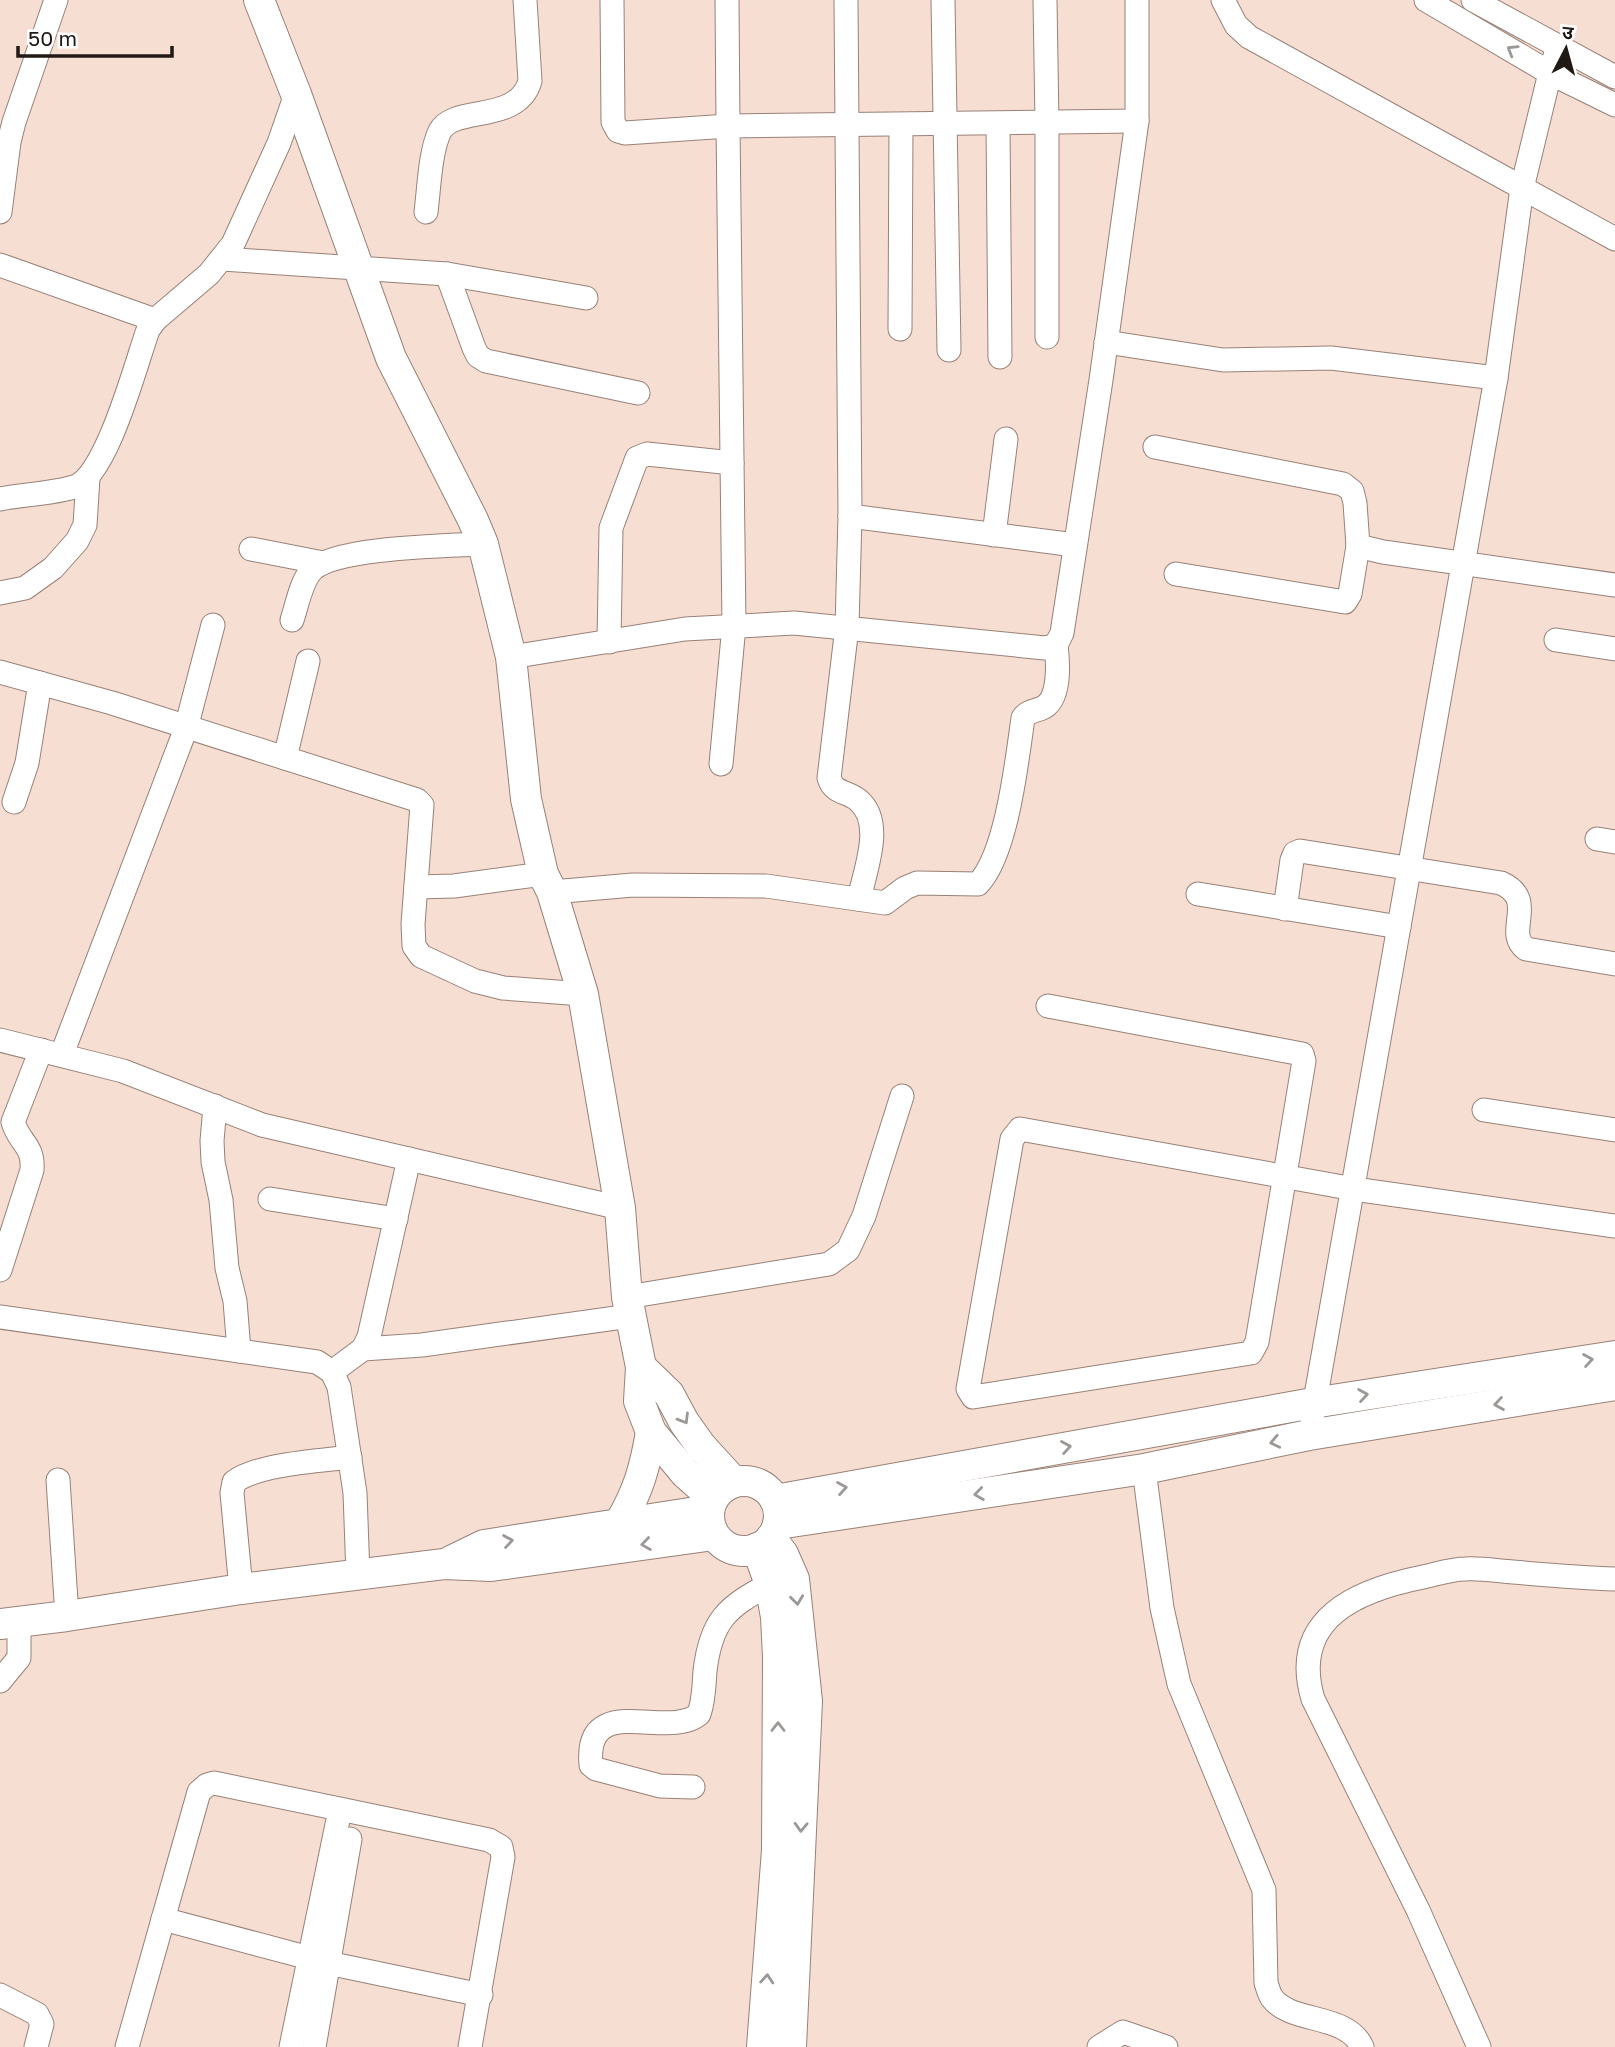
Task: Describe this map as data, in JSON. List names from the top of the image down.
{
  "scale_bar": "50 m",
  "north": "top"
}
